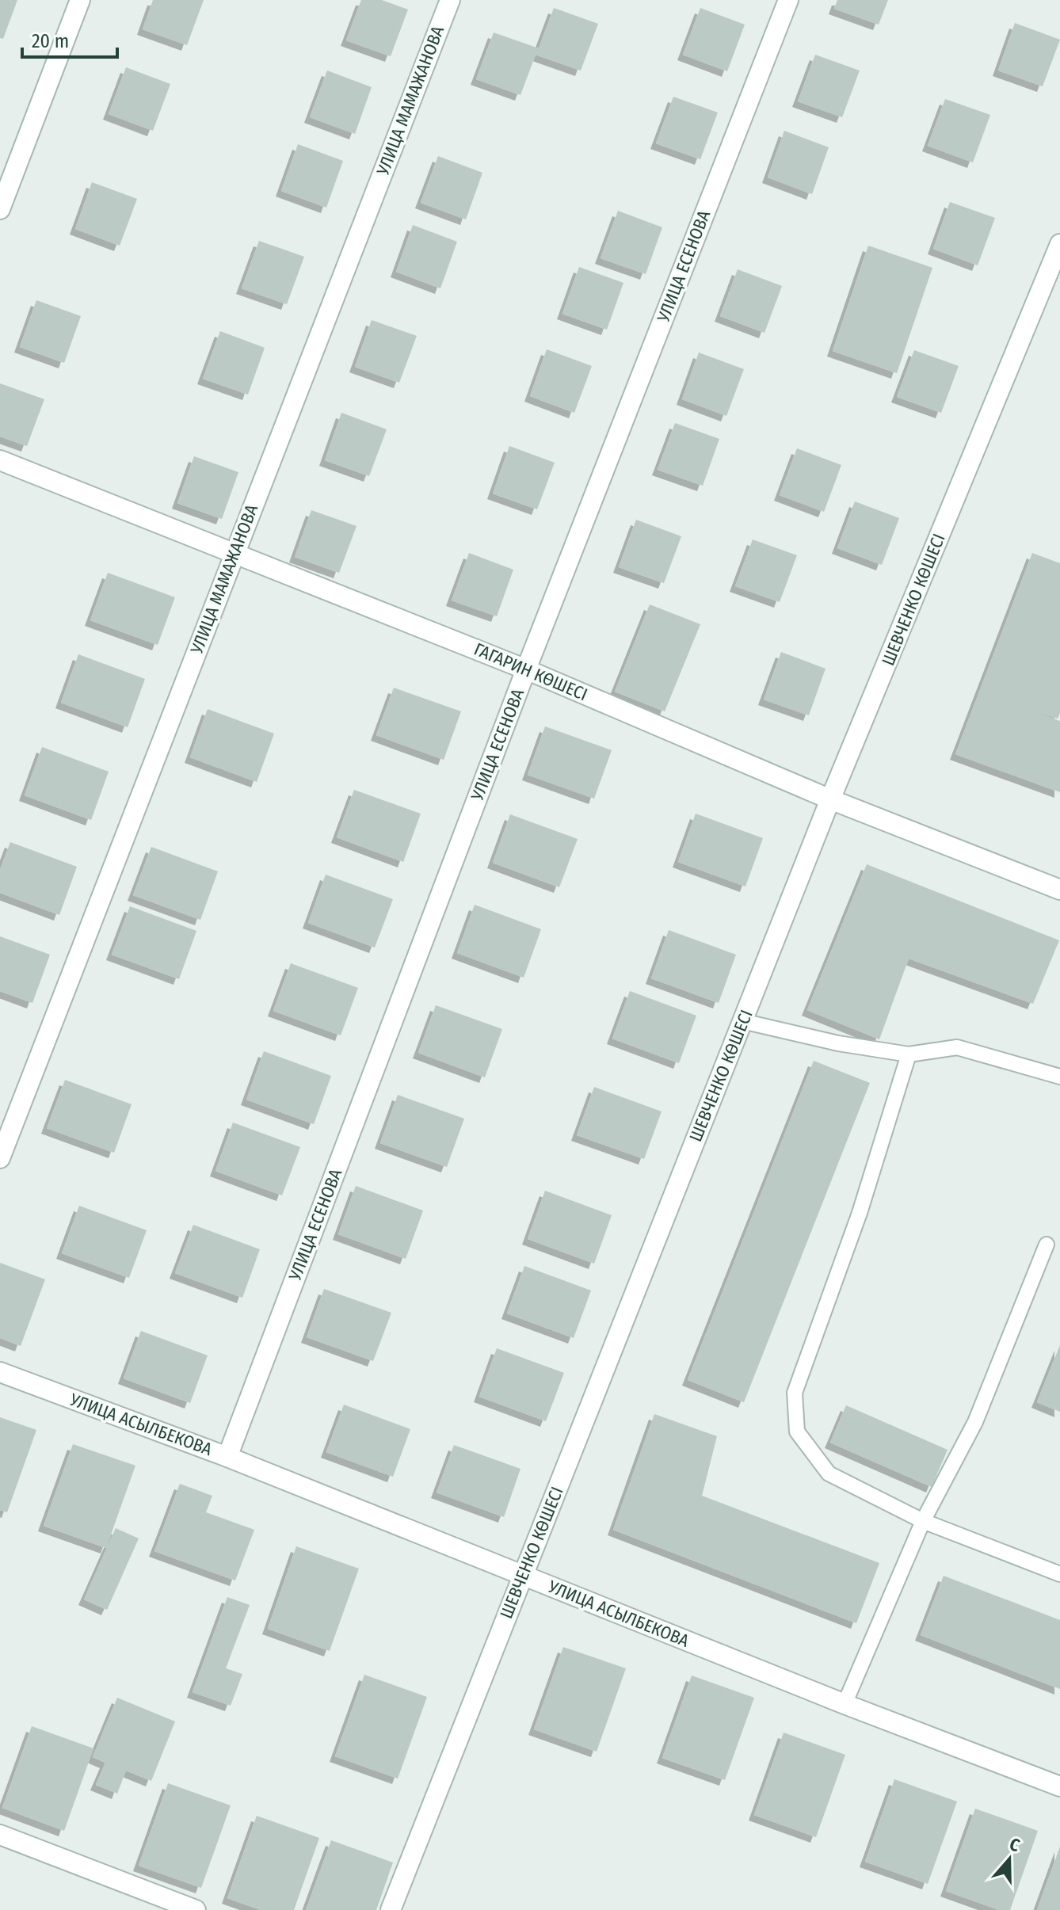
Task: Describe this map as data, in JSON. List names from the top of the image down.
{
  "streets": {
    "street": [
      "УЛИЦА МАМАЖАНОВА",
      "УЛИЦА ЕСЕНОВА",
      "ШЕВЧЕНКО КӨШЕСІ",
      "ГАГАРИН КӨШЕСІ",
      "УЛИЦА АСЫЛБЕКОВА"
    ]
  },
  "crossings": [
    ["УЛИЦА МАМАЖАНОВА", "ГАГАРИН КӨШЕСІ"],
    ["УЛИЦА ЕСЕНОВА", "ГАГАРИН КӨШЕСІ"],
    ["УЛИЦА ЕСЕНОВА", "УЛИЦА АСЫЛБЕКОВА"],
    ["ШЕВЧЕНКО КӨШЕСІ", "ГАГАРИН КӨШЕСІ"],
    ["ШЕВЧЕНКО КӨШЕСІ", "УЛИЦА АСЫЛБЕКОВА"]
  ],
  "scale_bar": "20 m",
  "north": "top"
}
